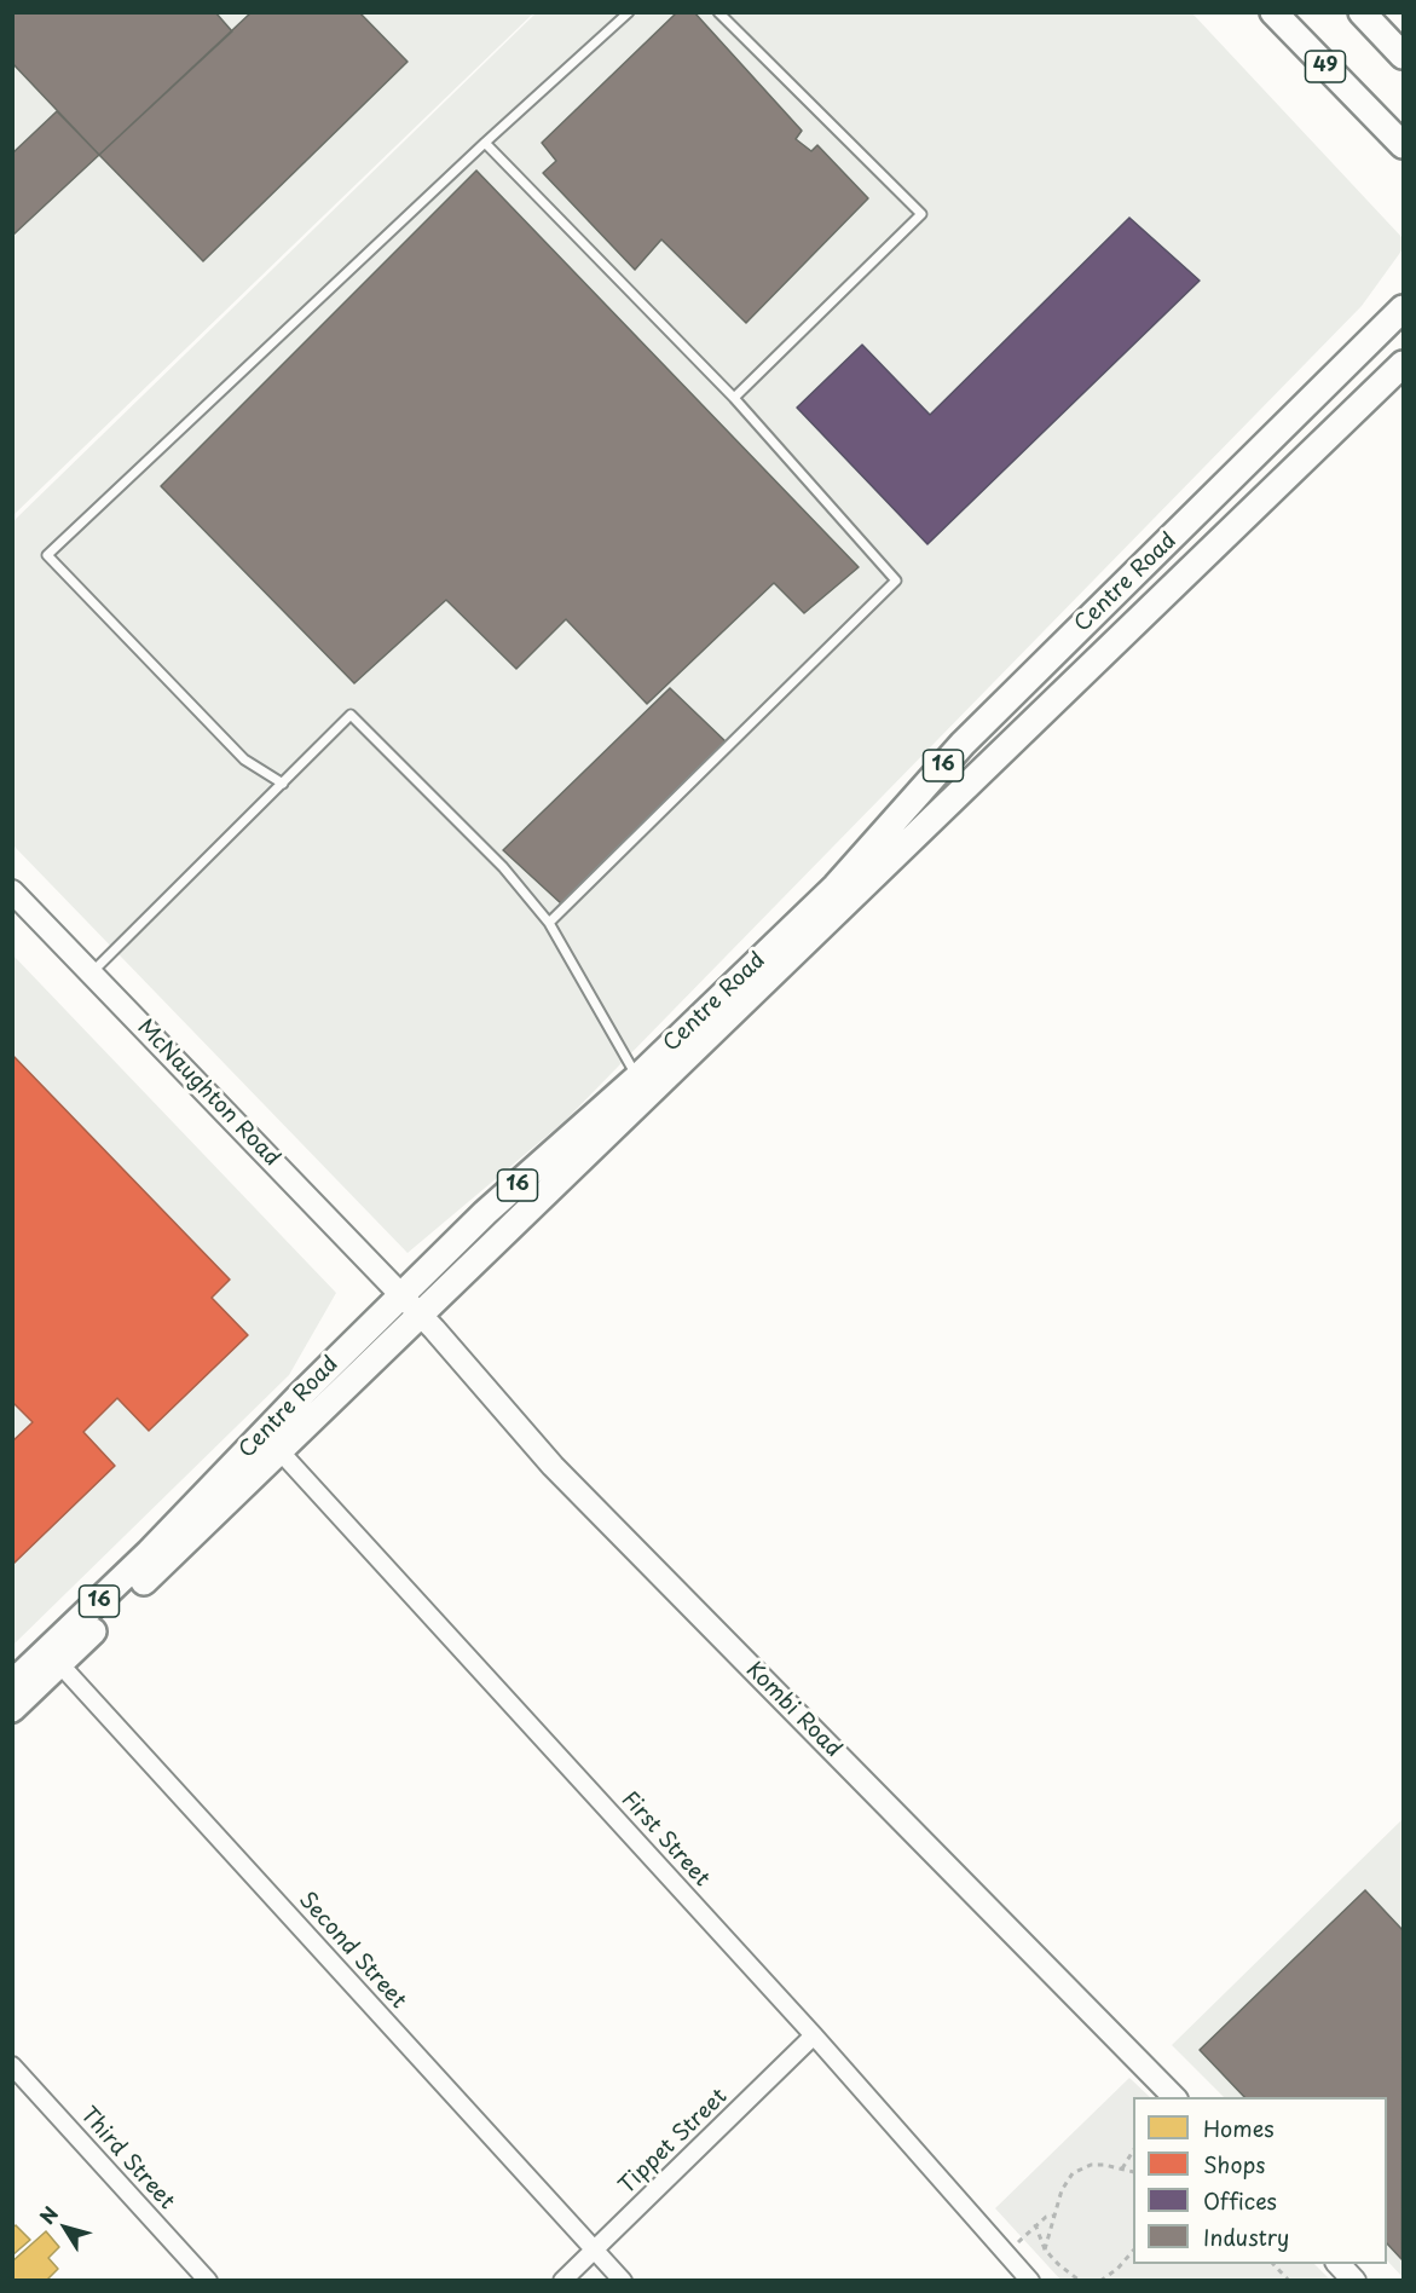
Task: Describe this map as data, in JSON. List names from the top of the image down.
{
  "streets": {
    "main road": [
      "49",
      "Centre Road",
      "16",
      "McNaughton Road",
      "Kombi Road"
    ],
    "street": [
      "First Street",
      "Second Street",
      "Tippet Street",
      "Third Street"
    ]
  },
  "crossings": [
    ["Centre Road", "McNaughton Road"],
    ["Centre Road", "Kombi Road"],
    ["Centre Road", "First Street"],
    ["Centre Road", "Second Street"],
    ["McNaughton Road", "Kombi Road"],
    ["First Street", "Tippet Street"],
    ["Second Street", "Tippet Street"]
  ],
  "legend": [
    "Homes",
    "Shops",
    "Offices",
    "Industry"
  ],
  "north": "top left"
}
